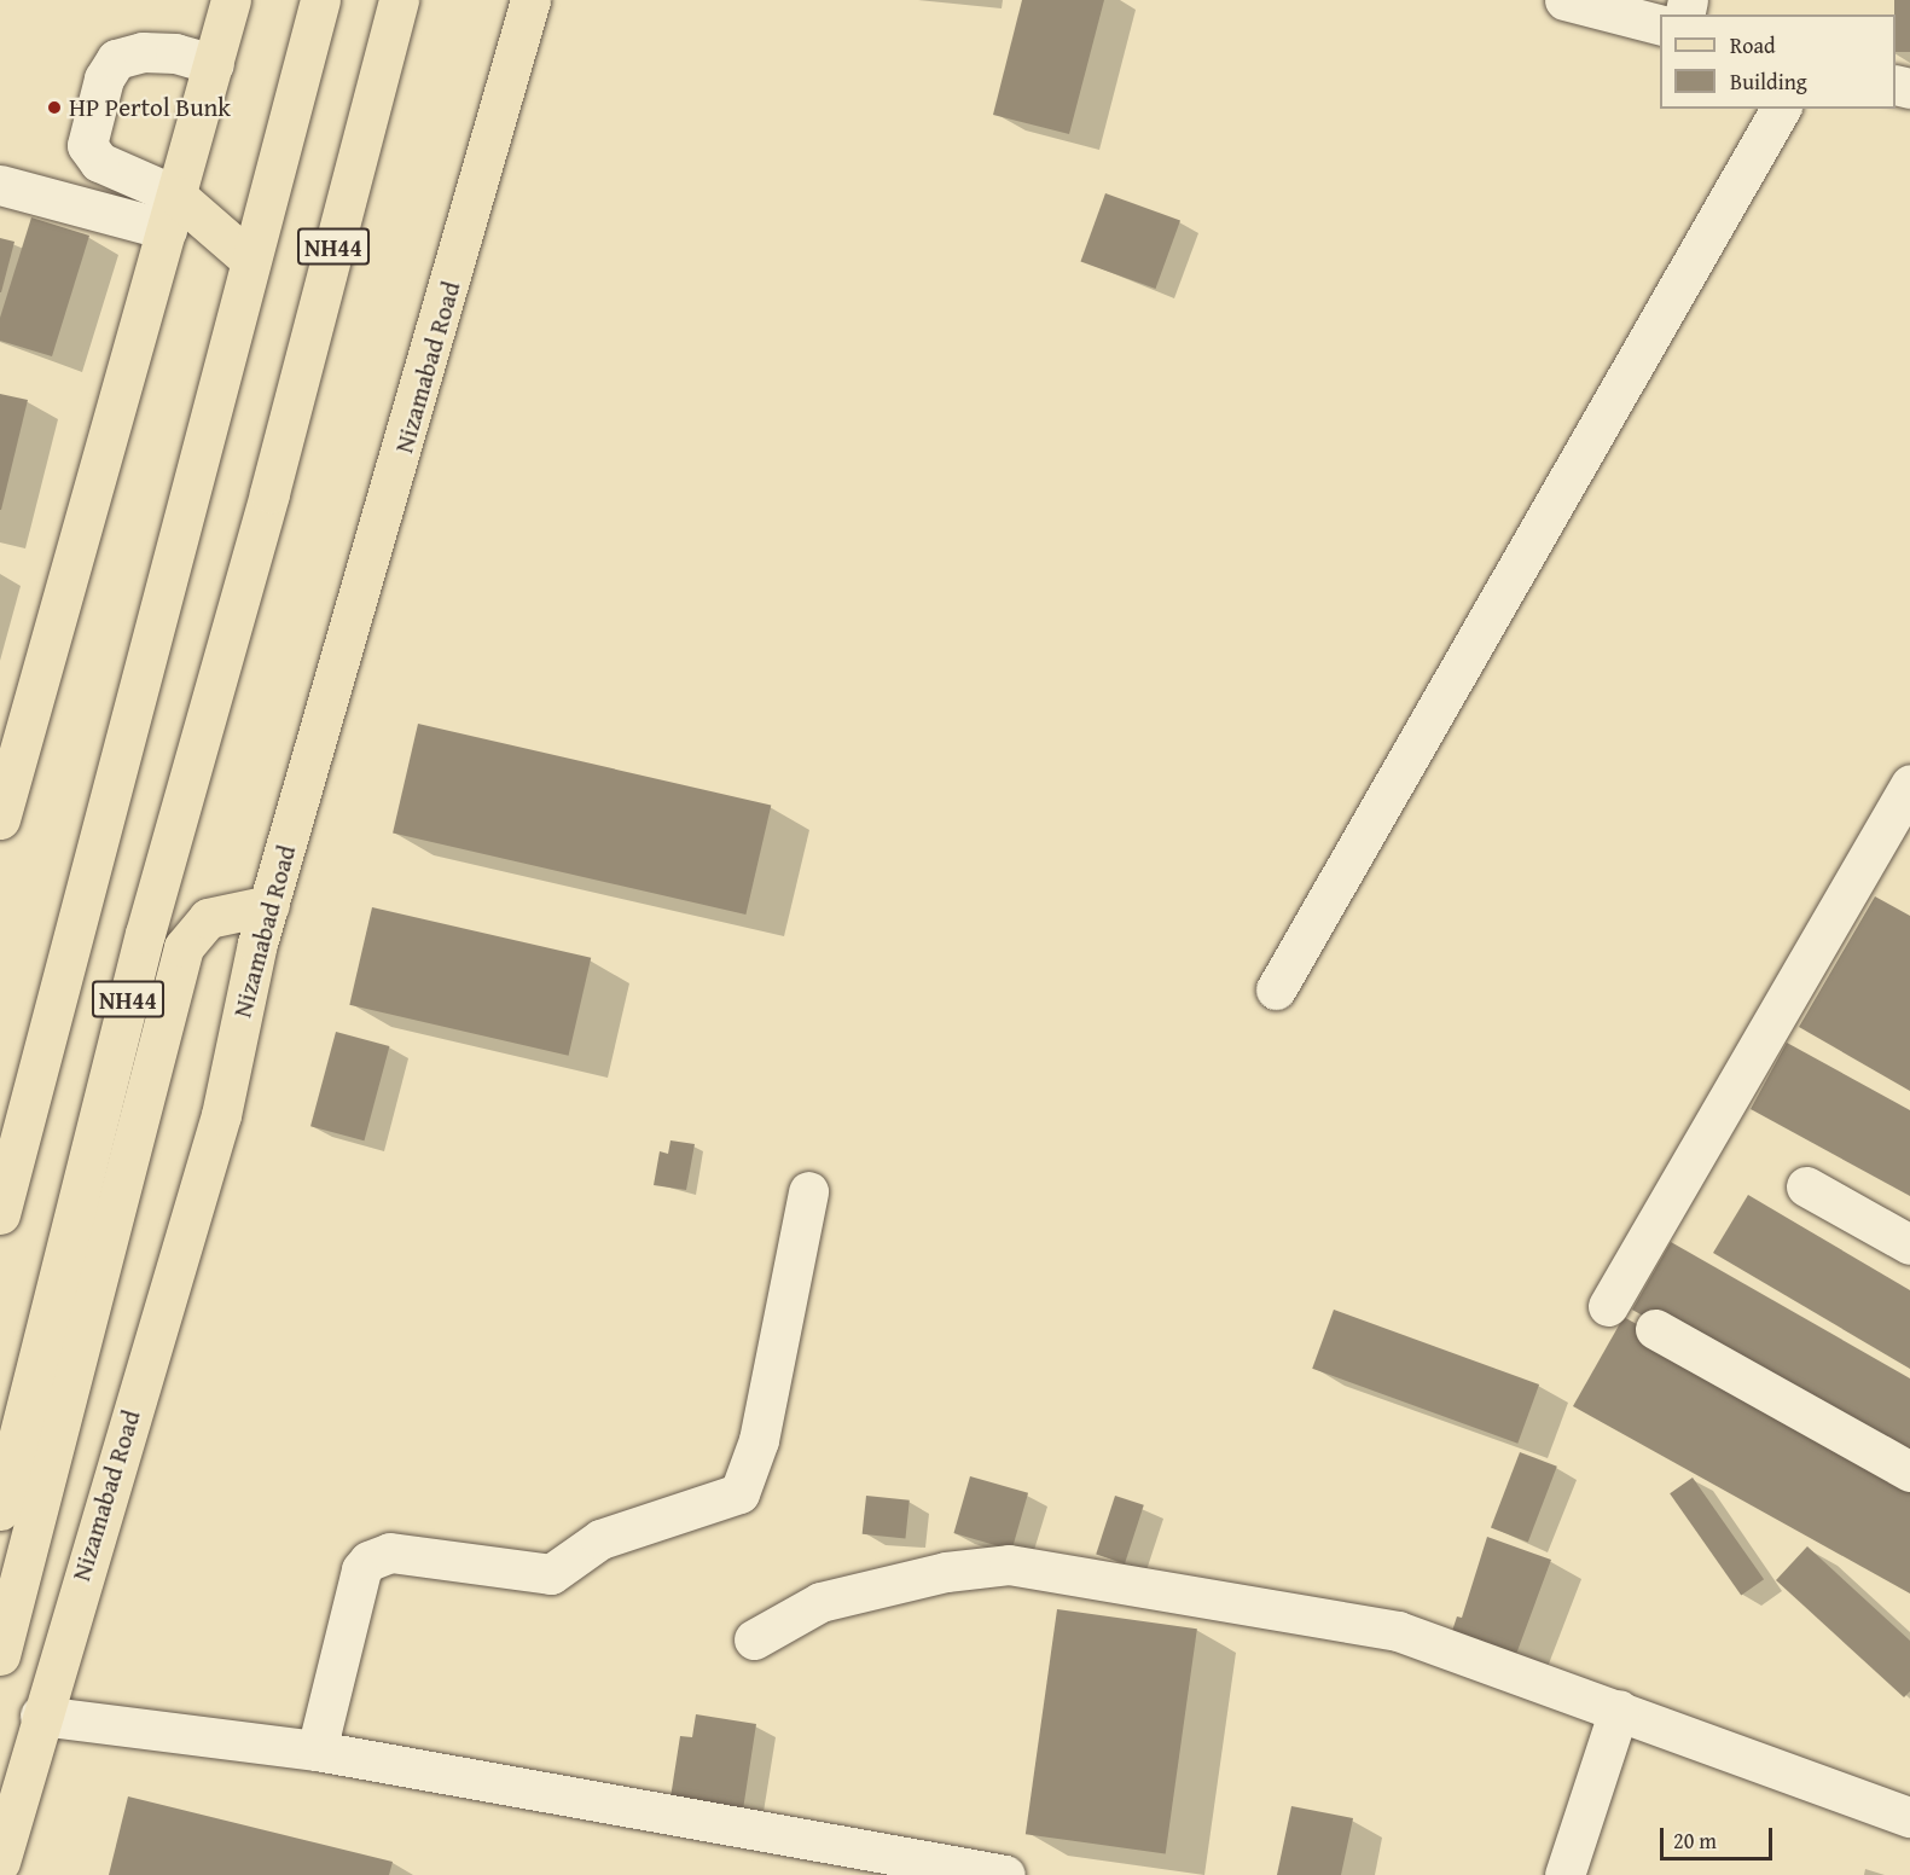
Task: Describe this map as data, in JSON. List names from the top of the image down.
{
  "streets": {
    "main road": ["NH44", "Nizamabad Road"]
  },
  "places": ["HP Pertol Bunk"],
  "legend": ["Road", "Building"],
  "scale_bar": "20 m"
}
